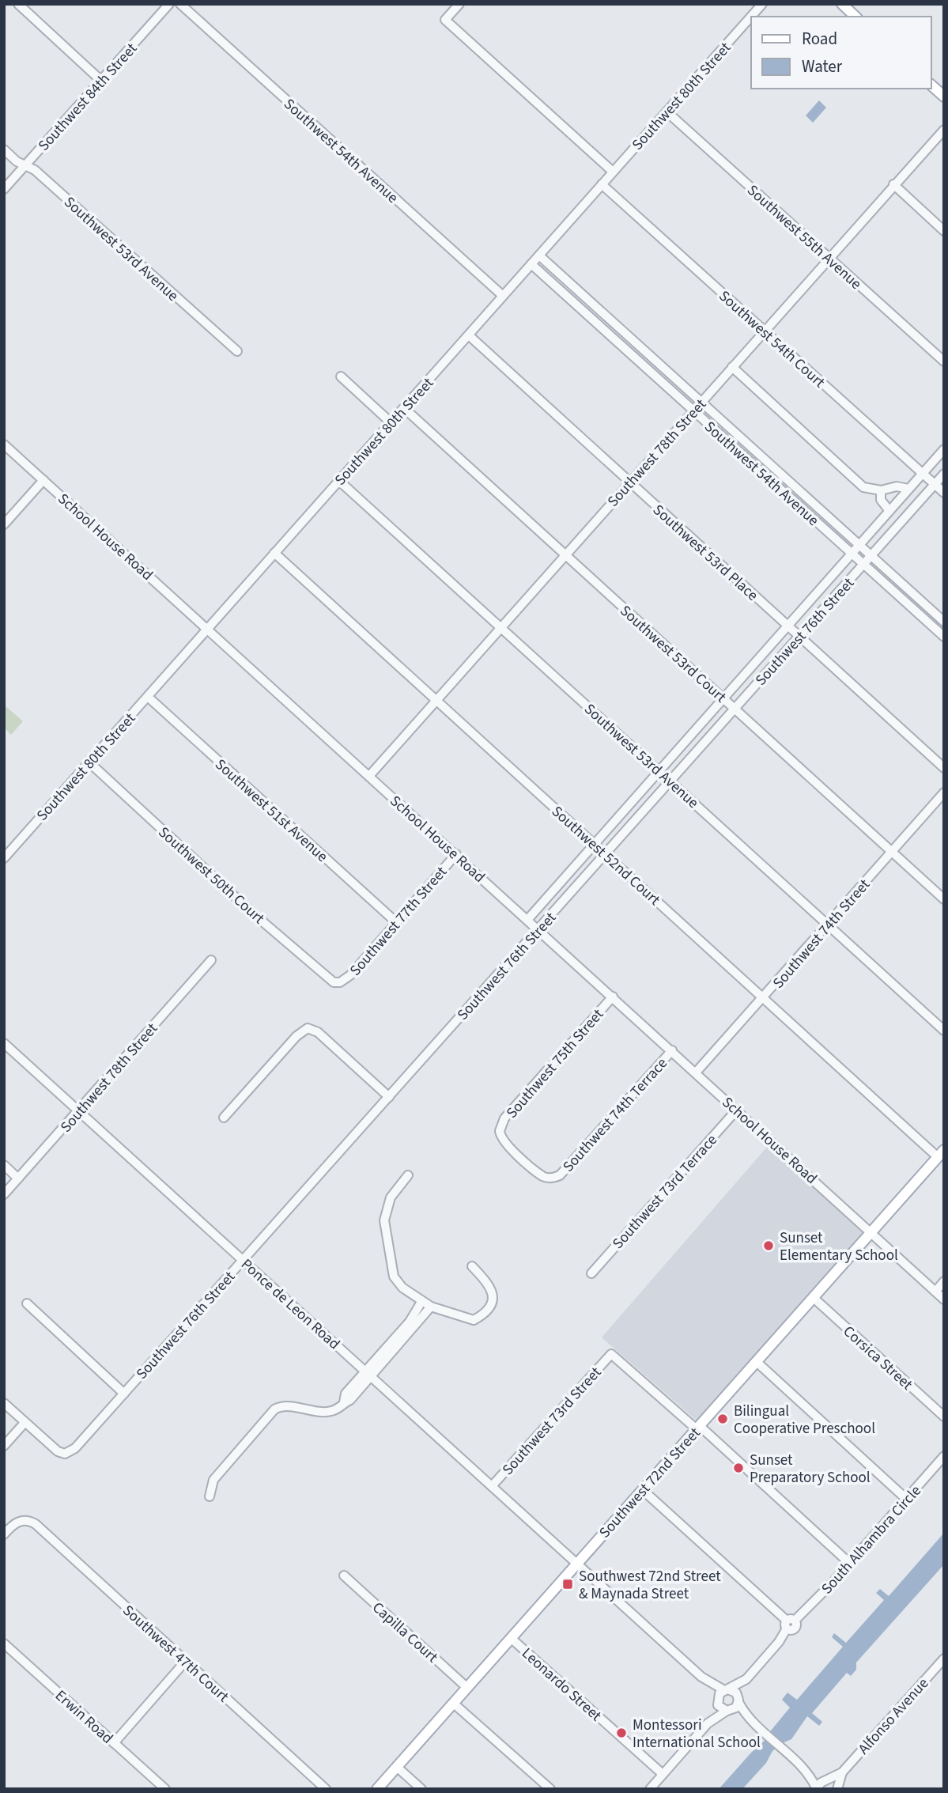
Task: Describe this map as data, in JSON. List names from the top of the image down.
{
  "streets": {
    "main road": ["Southwest 72nd Street"],
    "street": [
      "Southwest 80th Street",
      "Southwest 84th Street",
      "Southwest 54th Avenue",
      "Southwest 55th Avenue",
      "Southwest 53rd Avenue",
      "Southwest 54th Court",
      "Southwest 78th Street",
      "School House Road",
      "Southwest 53rd Place",
      "Southwest 76th Street",
      "Southwest 53rd Court",
      "Southwest 51st Avenue",
      "Southwest 52nd Court",
      "Southwest 50th Court",
      "Southwest 77th Street",
      "Southwest 74th Street",
      "Southwest 75th Street",
      "Southwest 74th Terrace",
      "Southwest 73rd Terrace",
      "Ponce de Leon Road",
      "Corsica Street",
      "Southwest 73rd Street",
      "South Alhambra Circle",
      "Capilla Court",
      "Southwest 47th Court",
      "Leonardo Street",
      "Alfonso Avenue",
      "Erwin Road"
    ]
  },
  "crossings": [
    ["Southwest 80th Street", "Southwest 54th Avenue"],
    ["Southwest 80th Street", "Southwest 55th Avenue"],
    ["Southwest 80th Street", "Southwest 53rd Avenue"],
    ["Southwest 80th Street", "Southwest 54th Court"],
    ["Southwest 80th Street", "School House Road"],
    ["Southwest 80th Street", "Southwest 53rd Place"],
    ["Southwest 80th Street", "Southwest 53rd Court"],
    ["Southwest 80th Street", "Southwest 51st Avenue"],
    ["Southwest 80th Street", "Southwest 52nd Court"],
    ["Southwest 80th Street", "Southwest 50th Court"],
    ["Southwest 84th Street", "Southwest 53rd Avenue"],
    ["Southwest 54th Avenue", "Southwest 78th Street"],
    ["Southwest 54th Avenue", "Southwest 76th Street"],
    ["Southwest 55th Avenue", "Southwest 78th Street"],
    ["Southwest 53rd Avenue", "Southwest 78th Street"],
    ["Southwest 53rd Avenue", "Southwest 76th Street"],
    ["Southwest 53rd Avenue", "Southwest 74th Street"],
    ["Southwest 54th Court", "Southwest 78th Street"],
    ["Southwest 54th Court", "Southwest 76th Street"],
    ["Southwest 78th Street", "School House Road"],
    ["Southwest 78th Street", "Southwest 53rd Place"],
    ["Southwest 78th Street", "Southwest 53rd Court"],
    ["Southwest 78th Street", "Southwest 52nd Court"],
    ["Southwest 78th Street", "Ponce de Leon Road"],
    ["School House Road", "Southwest 76th Street"],
    ["School House Road", "Southwest 77th Street"],
    ["School House Road", "Southwest 74th Street"],
    ["School House Road", "Southwest 75th Street"],
    ["School House Road", "Southwest 74th Terrace"],
    ["School House Road", "Southwest 73rd Terrace"],
    ["School House Road", "Southwest 72nd Street"],
    ["Southwest 53rd Place", "Southwest 76th Street"],
    ["Southwest 76th Street", "Southwest 53rd Court"],
    ["Southwest 76th Street", "Southwest 52nd Court"],
    ["Southwest 76th Street", "Ponce de Leon Road"],
    ["Southwest 53rd Court", "Southwest 74th Street"],
    ["Southwest 51st Avenue", "Southwest 77th Street"],
    ["Southwest 52nd Court", "Southwest 74th Street"],
    ["Southwest 52nd Court", "Southwest 72nd Street"],
    ["Southwest 50th Court", "Southwest 77th Street"],
    ["Southwest 75th Street", "Southwest 74th Terrace"],
    ["Ponce de Leon Road", "Southwest 73rd Street"],
    ["Ponce de Leon Road", "Southwest 72nd Street"],
    ["Corsica Street", "Southwest 72nd Street"],
    ["Southwest 73rd Street", "Southwest 72nd Street"],
    ["Southwest 72nd Street", "Capilla Court"],
    ["Southwest 72nd Street", "Leonardo Street"]
  ],
  "places": {
    "other": [
      "Sunset Elementary School",
      "Bilingual Cooperative Preschool",
      "Sunset Preparatory School",
      "Montessori International School"
    ],
    "transit": ["Southwest 72nd Street & Maynada Street"]
  },
  "legend": ["Road", "Water"]
}
